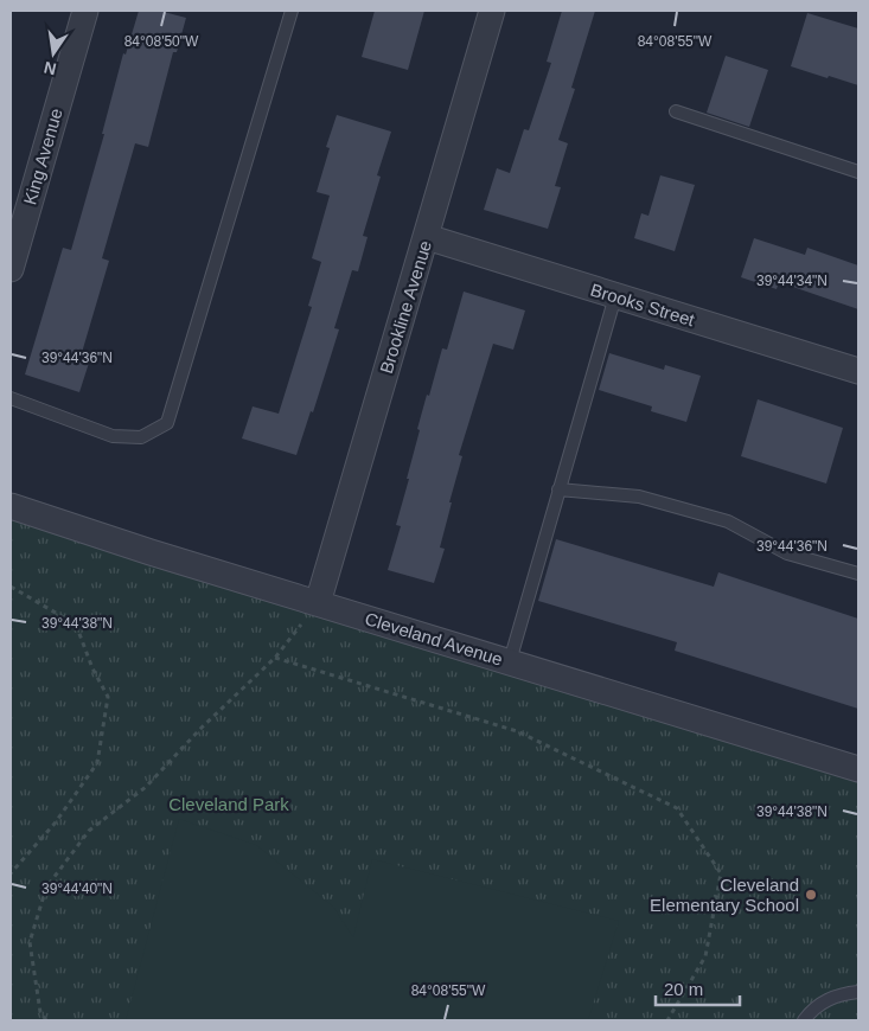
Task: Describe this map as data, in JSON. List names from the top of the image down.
{
  "streets": {
    "street": [
      "King Avenue",
      "Brooks Street",
      "Brookline Avenue",
      "Cleveland Avenue"
    ]
  },
  "crossings": [
    ["Brooks Street", "Brookline Avenue"],
    ["Brookline Avenue", "Cleveland Avenue"]
  ],
  "parks": ["Cleveland Park"],
  "places": ["Cleveland Elementary School"],
  "scale_bar": "20 m",
  "north": "bottom",
  "coordinates": [
    "84°08'50\"W",
    "84°08'55\"W",
    "39°44'34\"N",
    "39°44'36\"N",
    "39°44'38\"N",
    "39°44'40\"N"
  ]
}
